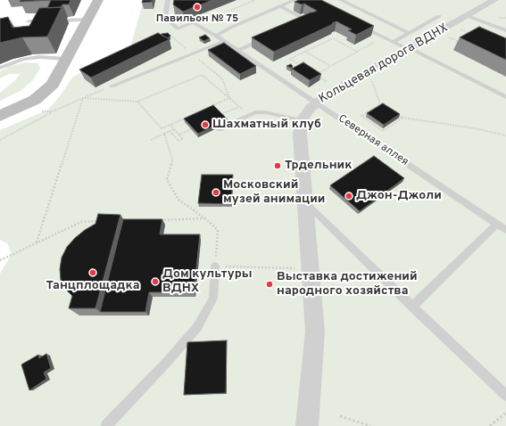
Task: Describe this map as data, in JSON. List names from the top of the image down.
{
  "streets": {
    "street": ["Кольцевая дорога ВДНХ"],
    "lane": ["Северная аллея"]
  },
  "crossings": [
    ["Кольцевая дорога ВДНХ", "Северная аллея"]
  ],
  "places": [
    "Павильон № 75",
    "Шахматный клуб",
    "Трдельник",
    "Московский музей анимации",
    "Джон-Джоли",
    "Танцплощадка",
    "Дом культуры ВДНХ",
    "Выставка достижений народного хозяйства"
  ]
}
